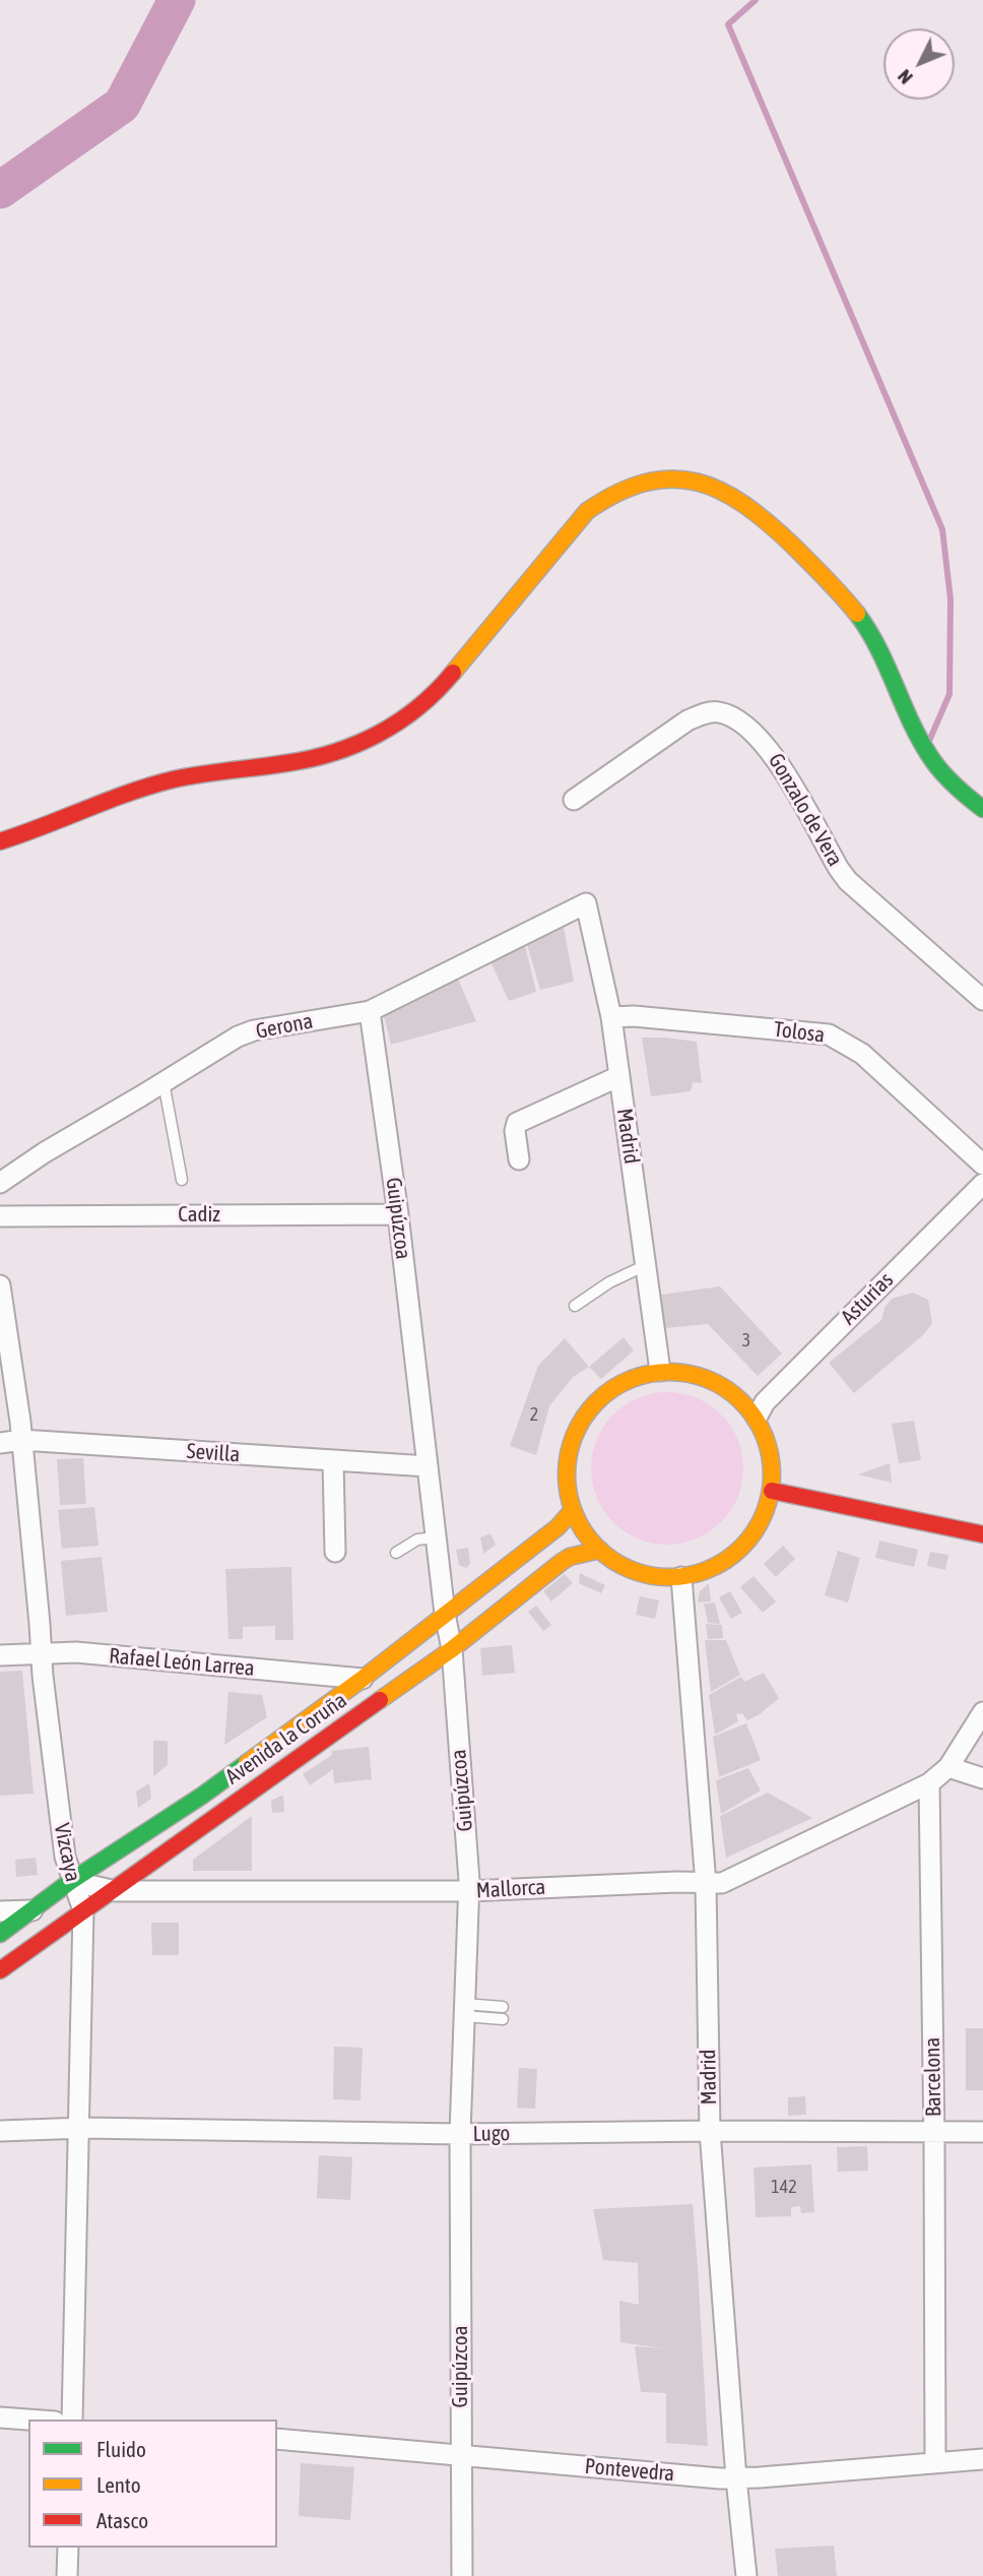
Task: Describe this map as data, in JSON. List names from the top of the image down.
{
  "streets": {
    "main road": ["Avenida la Coruña"],
    "street": [
      "Gonzalo de Vera",
      "Gerona",
      "Tolosa",
      "Madrid",
      "Cadiz",
      "Guipúzcoa",
      "Asturias",
      "Sevilla",
      "Rafael León Larrea",
      "Vizcaya",
      "Mallorca",
      "Barcelona",
      "Lugo",
      "Pontevedra"
    ]
  },
  "crossings": [
    ["Gerona", "Madrid"],
    ["Gerona", "Guipúzcoa"],
    ["Tolosa", "Madrid"],
    ["Madrid", "Asturias"],
    ["Madrid", "Avenida la Coruña"],
    ["Madrid", "Mallorca"],
    ["Madrid", "Lugo"],
    ["Madrid", "Pontevedra"],
    ["Cadiz", "Guipúzcoa"],
    ["Guipúzcoa", "Sevilla"],
    ["Guipúzcoa", "Avenida la Coruña"],
    ["Guipúzcoa", "Mallorca"],
    ["Guipúzcoa", "Lugo"],
    ["Guipúzcoa", "Pontevedra"],
    ["Asturias", "Avenida la Coruña"],
    ["Sevilla", "Vizcaya"],
    ["Rafael León Larrea", "Avenida la Coruña"],
    ["Rafael León Larrea", "Vizcaya"],
    ["Avenida la Coruña", "Vizcaya"],
    ["Avenida la Coruña", "Mallorca"],
    ["Vizcaya", "Mallorca"],
    ["Vizcaya", "Lugo"],
    ["Mallorca", "Barcelona"],
    ["Barcelona", "Lugo"],
    ["Barcelona", "Pontevedra"]
  ],
  "house_numbers": ["3", "2", "142"],
  "legend": ["Fluido", "Lento", "Atasco"],
  "north": "bottom left"
}
